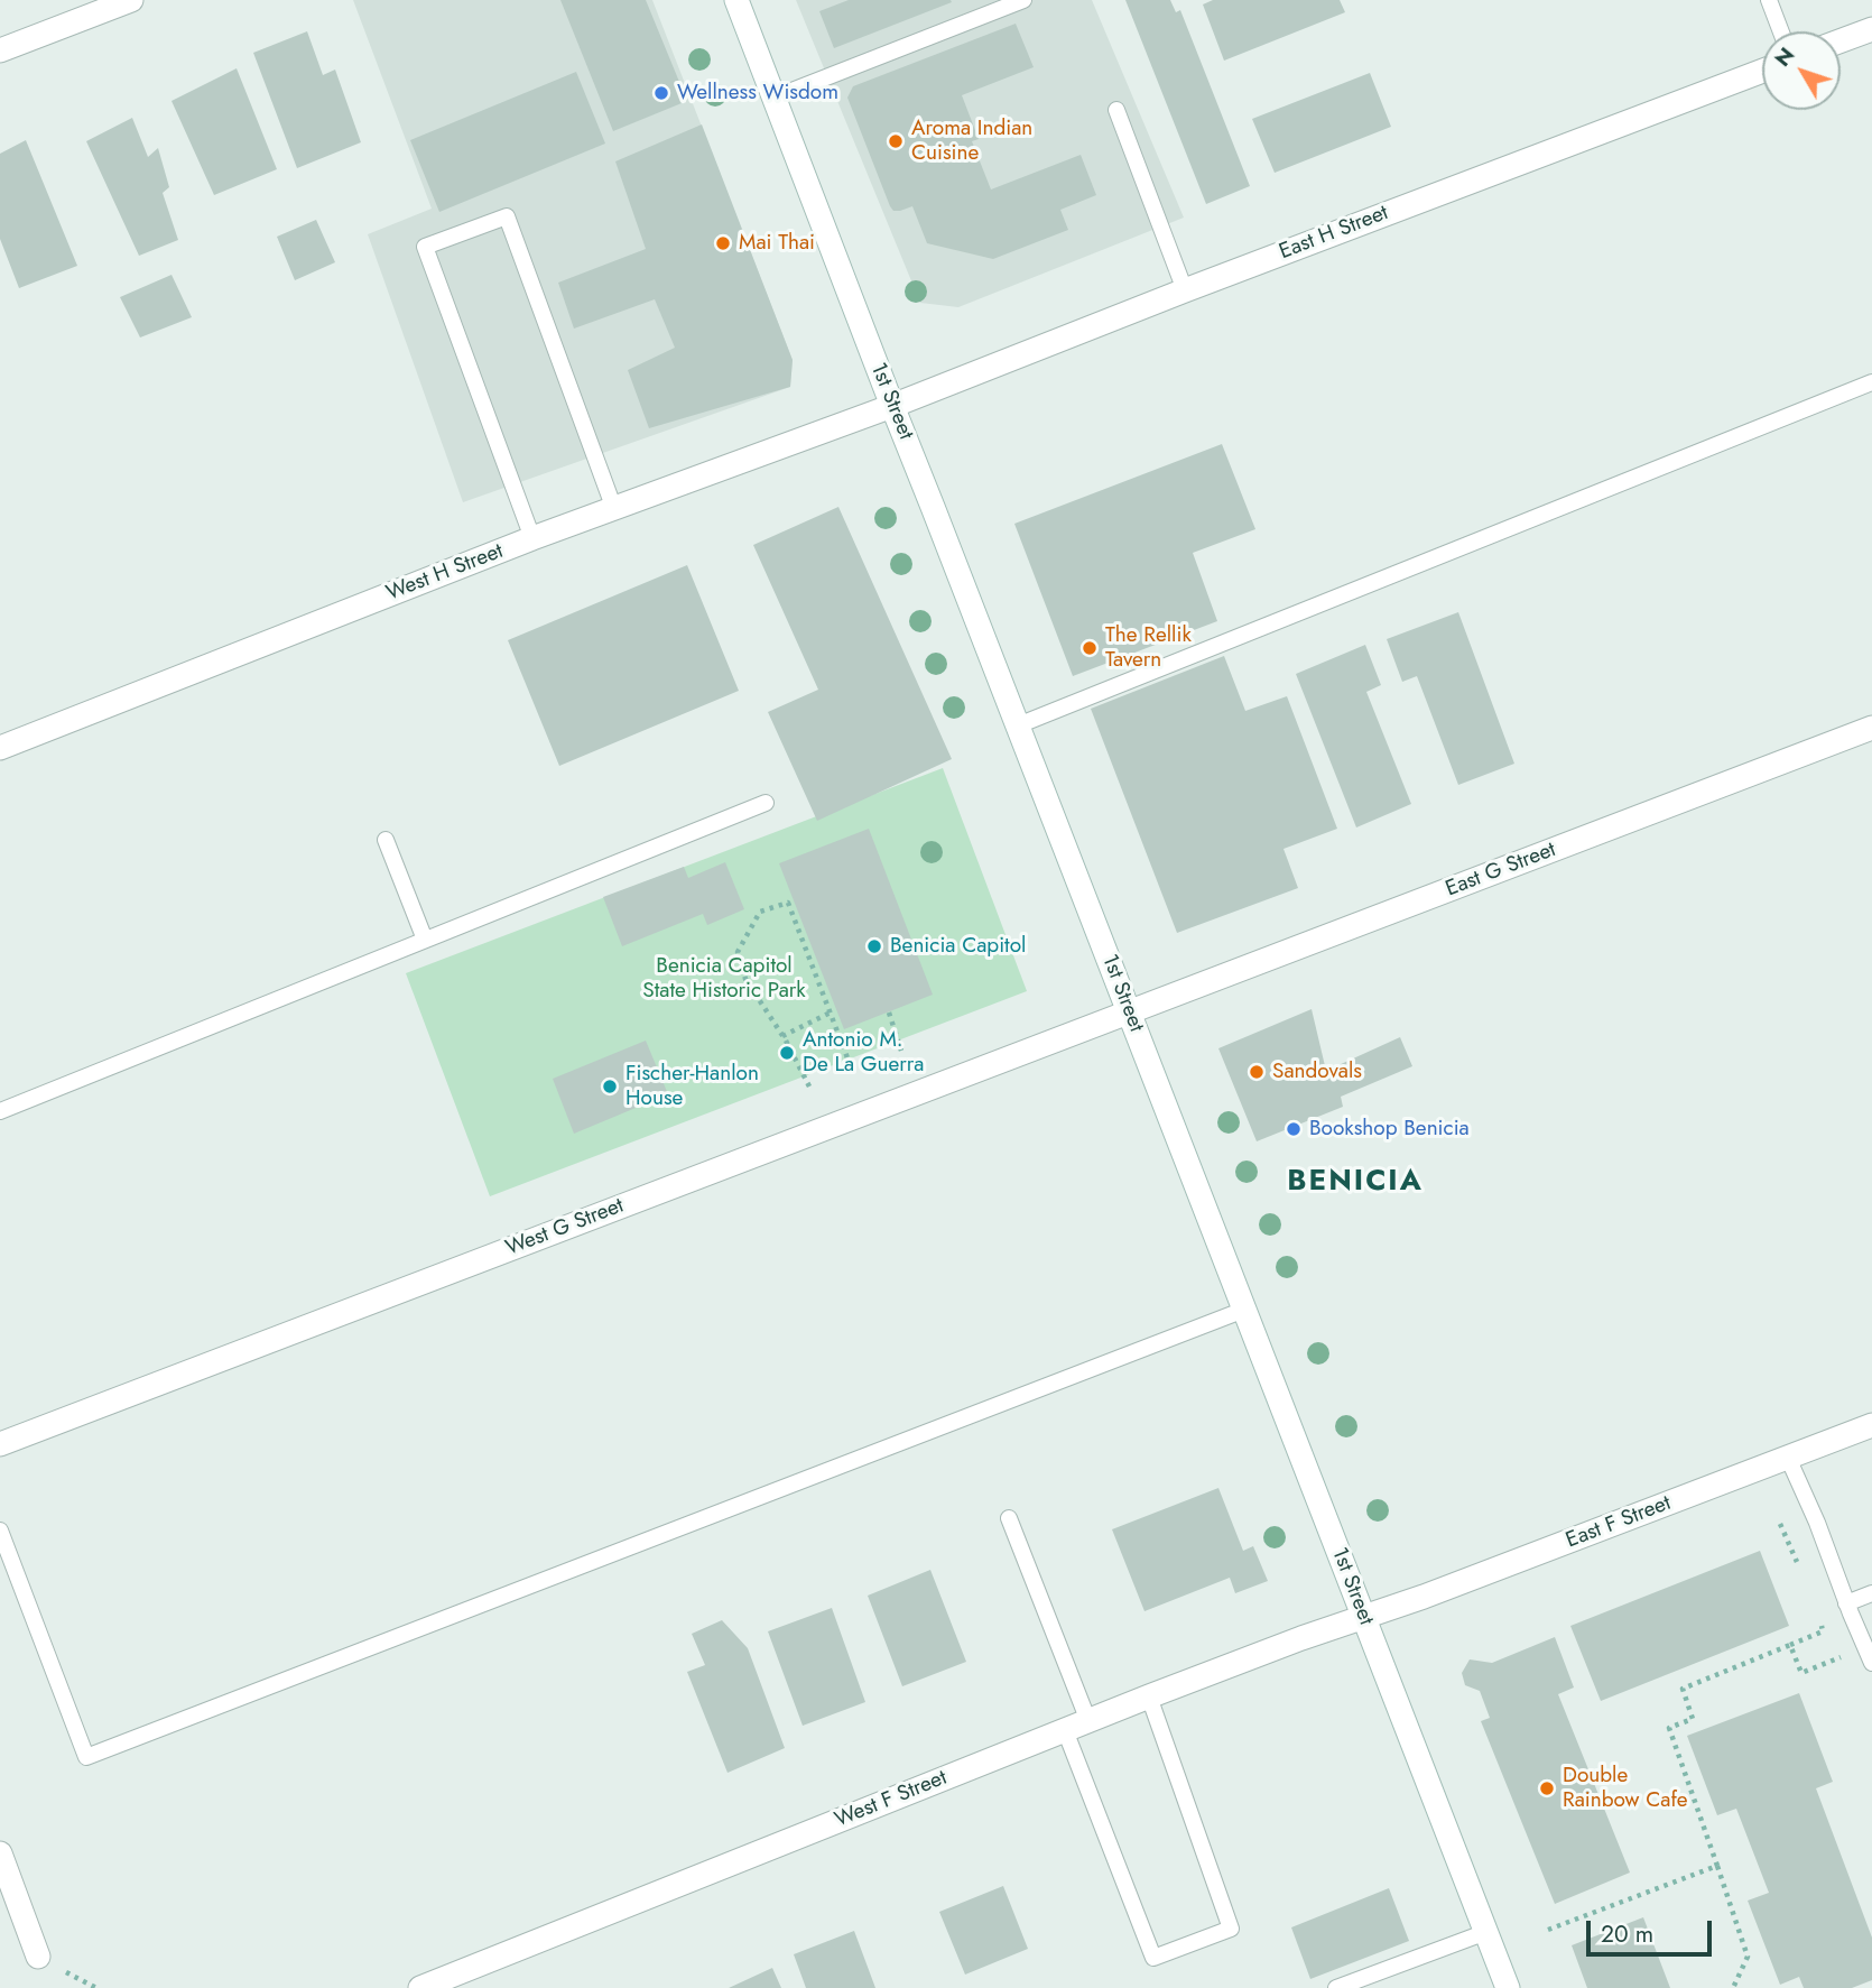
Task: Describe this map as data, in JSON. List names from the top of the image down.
{
  "streets": {
    "street": [
      "East H Street",
      "1st Street",
      "West H Street",
      "East G Street",
      "West G Street",
      "East F Street",
      "West F Street"
    ]
  },
  "crossings": [
    ["East H Street", "1st Street"],
    ["East H Street", "West H Street"],
    ["1st Street", "West H Street"],
    ["1st Street", "East G Street"],
    ["1st Street", "West G Street"],
    ["1st Street", "East F Street"],
    ["1st Street", "West F Street"],
    ["East G Street", "West G Street"],
    ["East F Street", "West F Street"]
  ],
  "districts": ["BENICIA"],
  "parks": ["Benicia Capitol State Historic Park"],
  "places": [
    "Wellness Wisdom",
    "Aroma Indian Cuisine",
    "Mai Thai",
    "The Rellik Tavern",
    "Benicia Capitol",
    "Antonio M. De La Guerra",
    "Sandovals",
    "Fischer-Hanlon House",
    "Bookshop Benicia",
    "Double Rainbow Cafe"
  ],
  "scale_bar": "20 m",
  "north": "top left"
}
